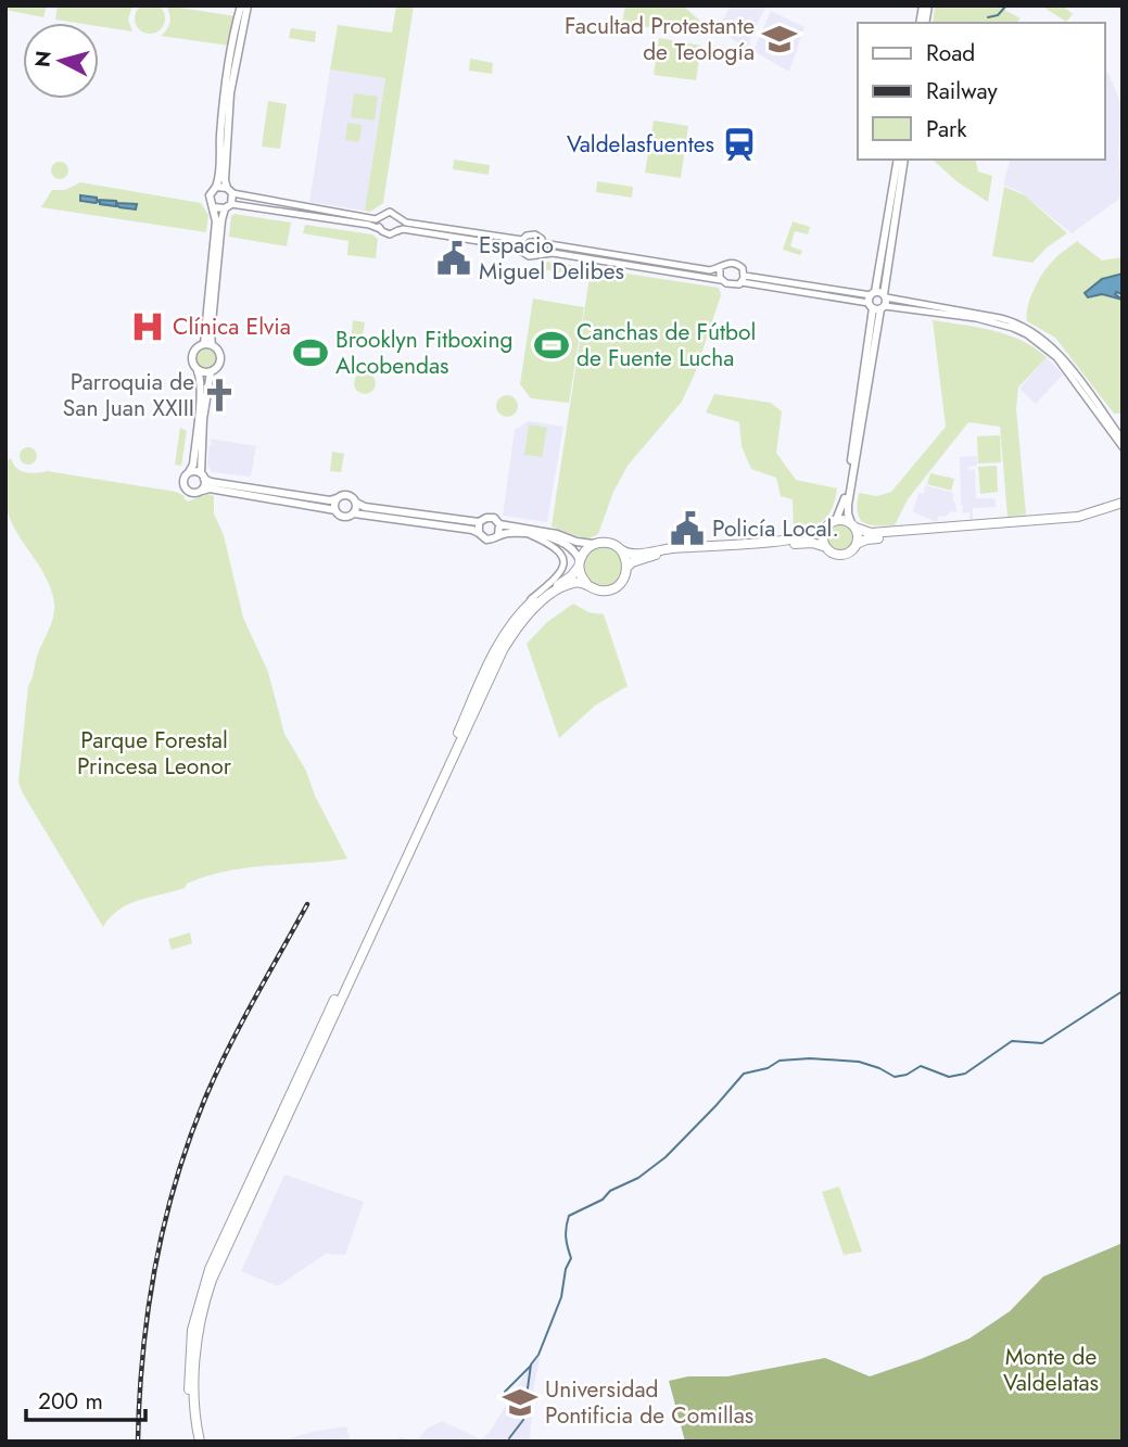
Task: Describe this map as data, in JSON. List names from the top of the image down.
{
  "parks": ["Parque Forestal Princesa Leonor", "Monte de Valdelatas"],
  "places": {
    "school or university": ["Facultad Protestante de Teología", "Universidad Pontificia de Comillas"],
    "station": ["Valdelasfuentes"],
    "public building": ["Espacio Miguel Delibes", "Policía Local."],
    "hospital": ["Clínica Elvia"],
    "sports": ["Canchas de Fútbol de Fuente Lucha", "Brooklyn Fitboxing Alcobendas"],
    "church": ["Parroquia de San Juan XXIII"]
  },
  "legend": ["Road", "Railway", "Park"],
  "scale_bar": "200 m",
  "north": "left"
}
